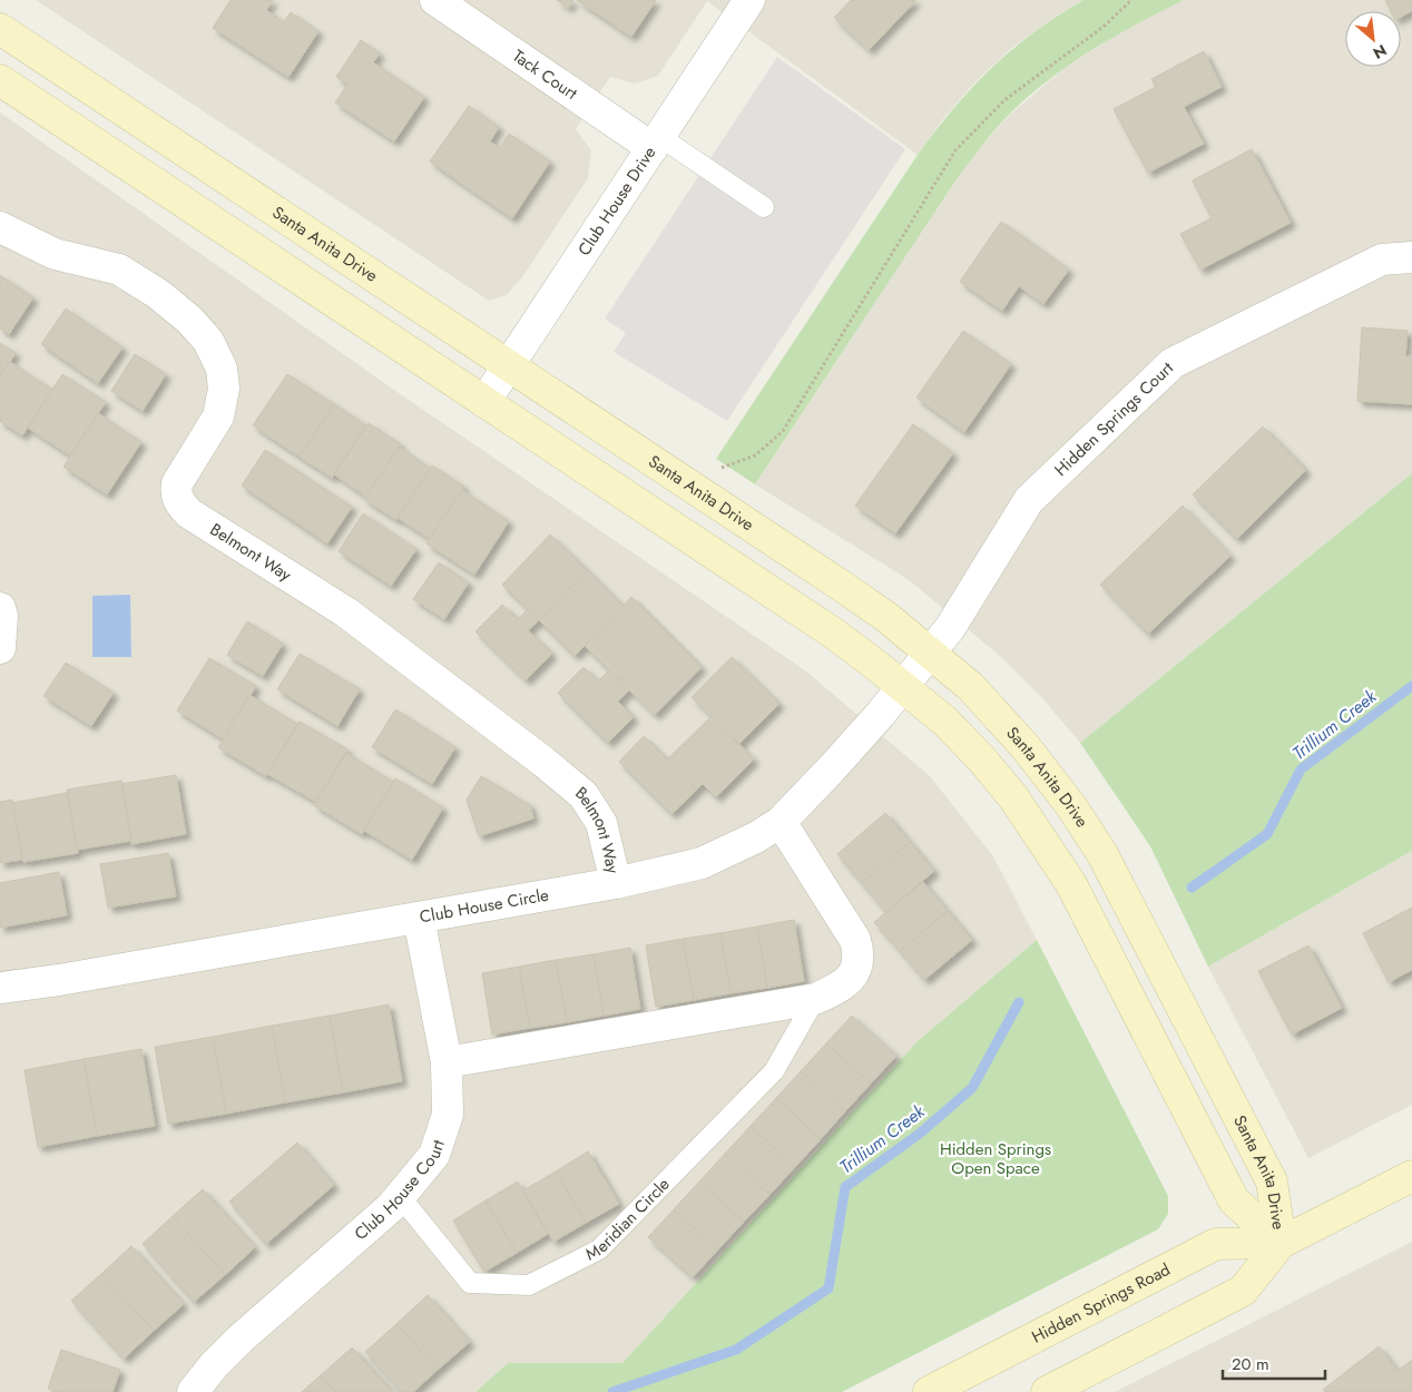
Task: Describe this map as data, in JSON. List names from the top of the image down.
{
  "streets": {
    "main road": ["Santa Anita Drive", "Hidden Springs Road"],
    "street": [
      "Tack Court",
      "Club House Drive",
      "Hidden Springs Court",
      "Belmont Way",
      "Club House Circle",
      "Club House Court"
    ],
    "lane": ["Meridian Circle"]
  },
  "crossings": [
    ["Tack Court", "Club House Drive"],
    ["Club House Drive", "Santa Anita Drive"],
    ["Santa Anita Drive", "Hidden Springs Court"],
    ["Santa Anita Drive", "Club House Circle"],
    ["Santa Anita Drive", "Hidden Springs Road"],
    ["Hidden Springs Court", "Club House Circle"],
    ["Belmont Way", "Club House Circle"],
    ["Club House Circle", "Club House Court"],
    ["Club House Court", "Meridian Circle"]
  ],
  "water": ["Trillium Creek"],
  "parks": ["Hidden Springs Open Space"],
  "scale_bar": "20 m",
  "north": "bottom right"
}
